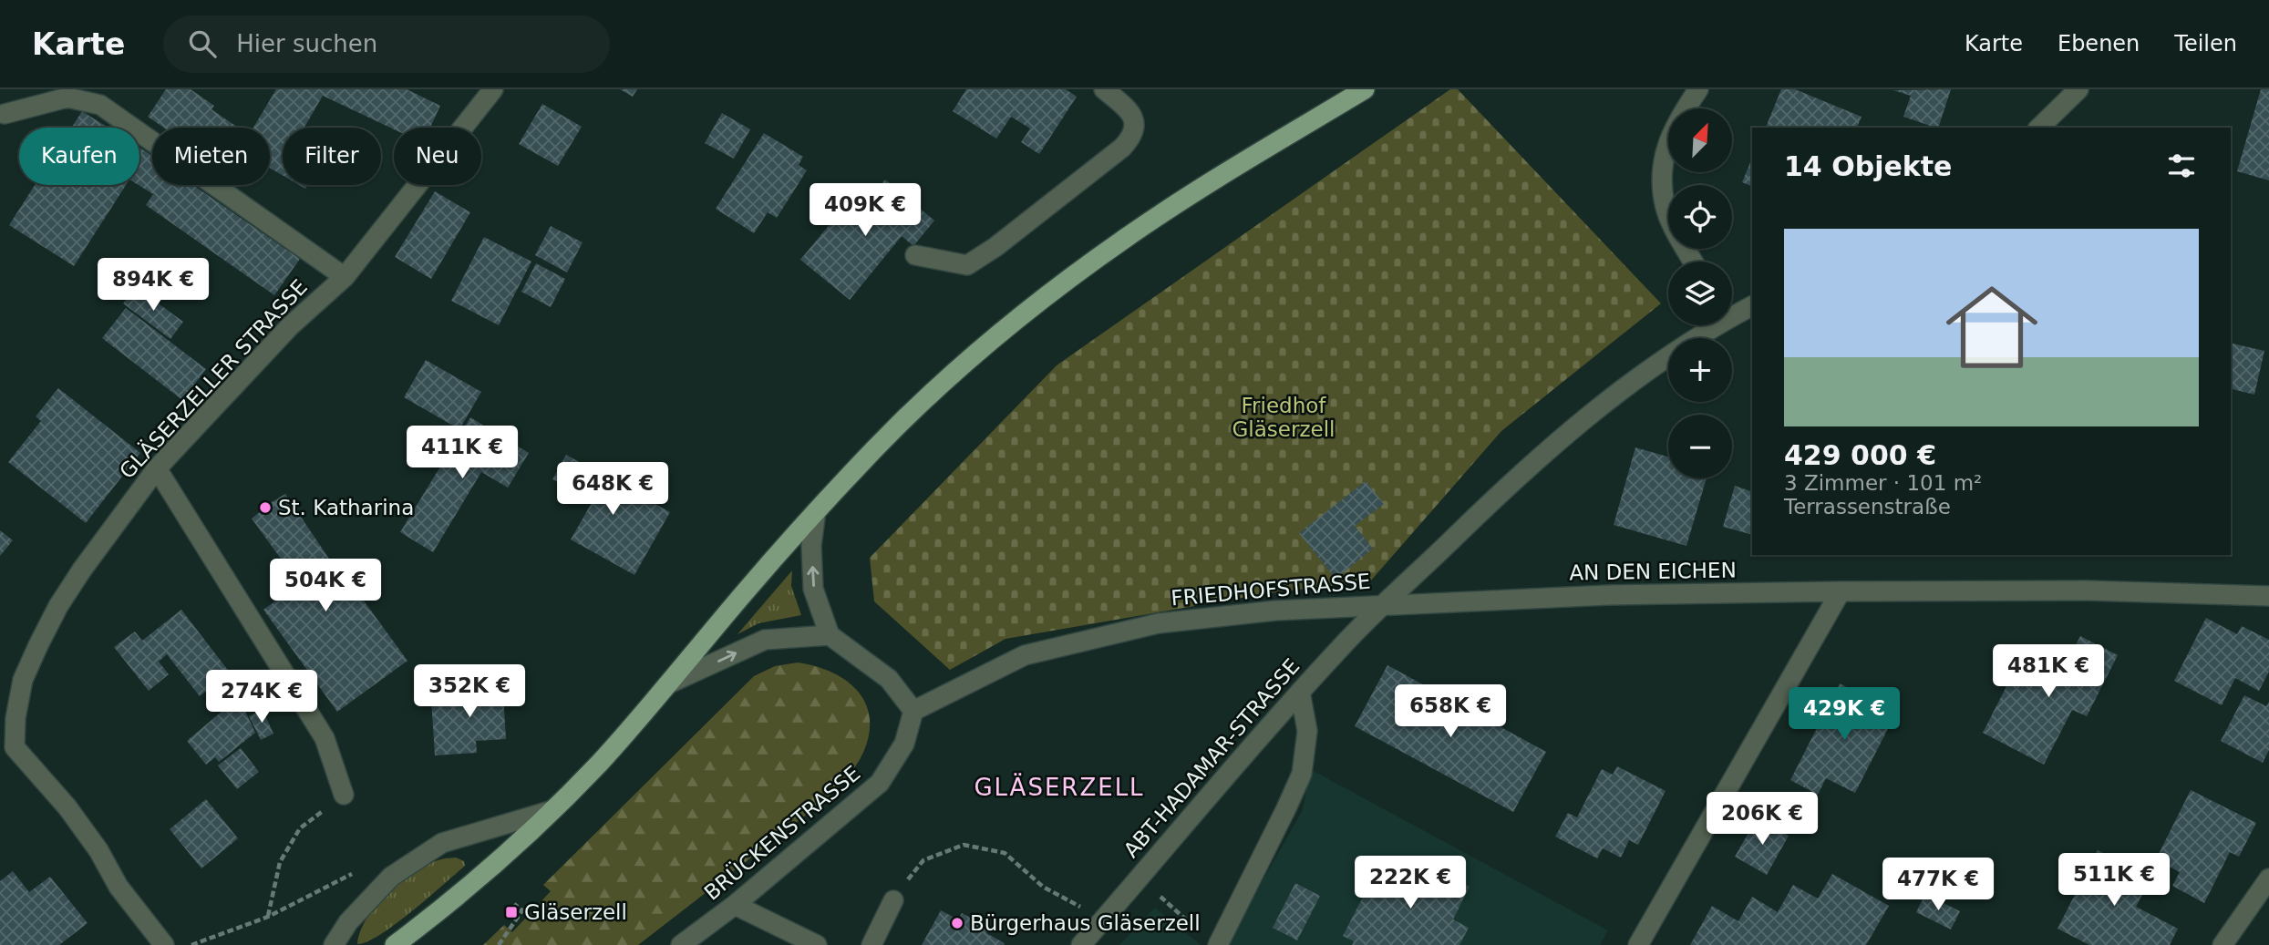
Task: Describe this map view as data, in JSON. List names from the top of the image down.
{
  "streets": {
    "street": [
      "GLÄSERZELLER STRASSE",
      "AN DEN EICHEN",
      "FRIEDHOFSTRASSE",
      "ABT-HADAMAR-STRASSE",
      "BRÜCKENSTRASSE"
    ]
  },
  "crossings": [
    ["AN DEN EICHEN", "FRIEDHOFSTRASSE"],
    ["AN DEN EICHEN", "ABT-HADAMAR-STRASSE"],
    ["FRIEDHOFSTRASSE", "ABT-HADAMAR-STRASSE"],
    ["FRIEDHOFSTRASSE", "BRÜCKENSTRASSE"]
  ],
  "districts": ["GLÄSERZELL"],
  "parks": ["Friedhof Gläserzell"],
  "places": {
    "other": ["St. Katharina", "Bürgerhaus Gläserzell"],
    "transit": ["Gläserzell"]
  },
  "north": "top right",
  "page": {
    "header": "Karte",
    "search": "Hier suchen",
    "nav": ["Karte", "Ebenen", "Teilen"],
    "map_buttons": ["+", "−"],
    "chip": [
      "Kaufen",
      "Mieten",
      "Filter",
      "Neu"
    ],
    "heading": "14 Objekte",
    "price": [
      "409K €",
      "894K €",
      "411K €",
      "648K €",
      "504K €",
      "481K €",
      "352K €",
      "274K €",
      "658K €",
      "429K €",
      "206K €",
      "511K €",
      "222K €",
      "477K €"
    ],
    "list": [
      {
        "name": "429 000 €",
        "note": "3 Zimmer · 101 m² · Terrassenstraße"
      }
    ]
  }
}
